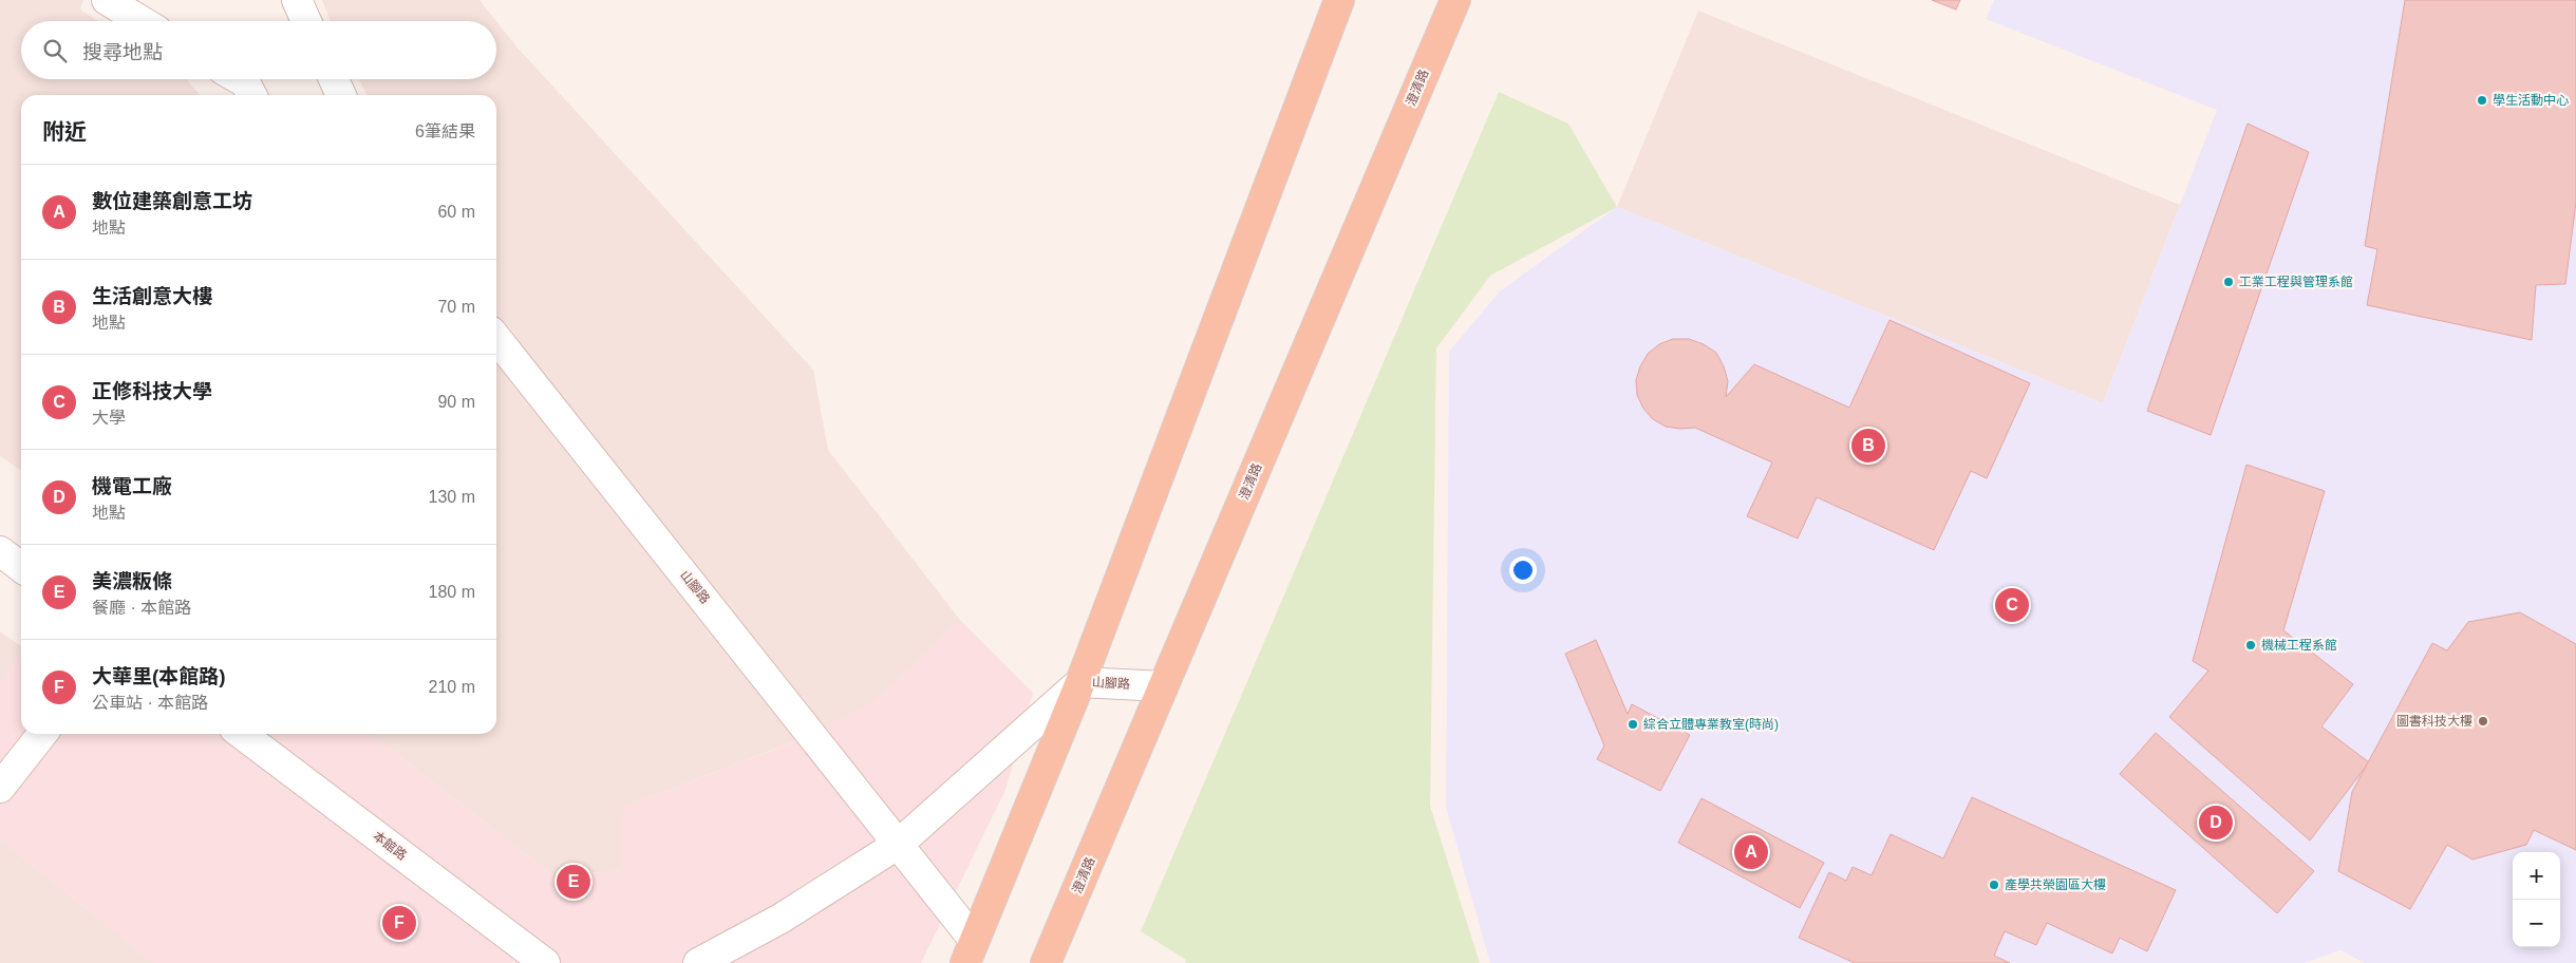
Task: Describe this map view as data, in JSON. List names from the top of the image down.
{
  "streets": {
    "main road": ["澄清路"],
    "street": ["山腳路", "本館路"]
  },
  "crossings": [
    ["澄清路", "山腳路"]
  ],
  "places": [
    "學生活動中心",
    "工業工程與管理系館",
    "機械工程系館",
    "圖書科技大樓",
    "綜合立體專業教室(時尚)",
    "產學共榮園區大樓"
  ],
  "page": {
    "search": "搜尋地點",
    "heading": ["附近", "6筆結果"],
    "list": [
      {
        "mark": "A",
        "name": "數位建築創意工坊",
        "note": "地點",
        "value": "60 m"
      },
      {
        "mark": "B",
        "name": "生活創意大樓",
        "note": "地點",
        "value": "70 m"
      },
      {
        "mark": "C",
        "name": "正修科技大學",
        "note": "大學",
        "value": "90 m"
      },
      {
        "mark": "D",
        "name": "機電工廠",
        "note": "地點",
        "value": "130 m"
      },
      {
        "mark": "E",
        "name": "美濃粄條",
        "note": "餐廳 · 本館路",
        "value": "180 m"
      },
      {
        "mark": "F",
        "name": "大華里(本館路)",
        "note": "公車站 · 本館路",
        "value": "210 m"
      }
    ],
    "pins": [
      "B",
      "C",
      "D",
      "A",
      "E",
      "F"
    ],
    "map_buttons": ["+", "−"]
  }
}
